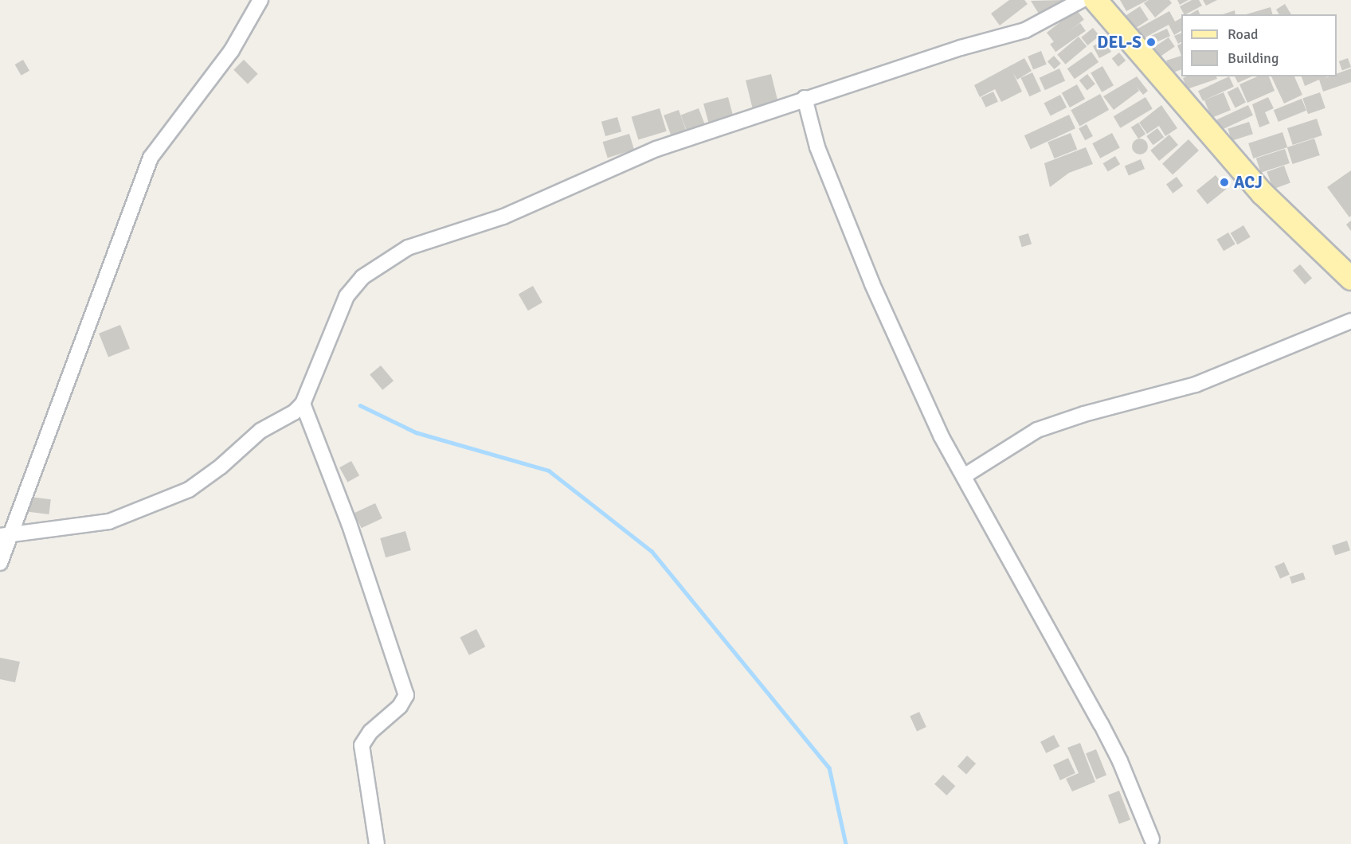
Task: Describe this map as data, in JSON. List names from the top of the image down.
{
  "places": ["DEL-S", "ACJ"],
  "legend": ["Road", "Building"]
}
